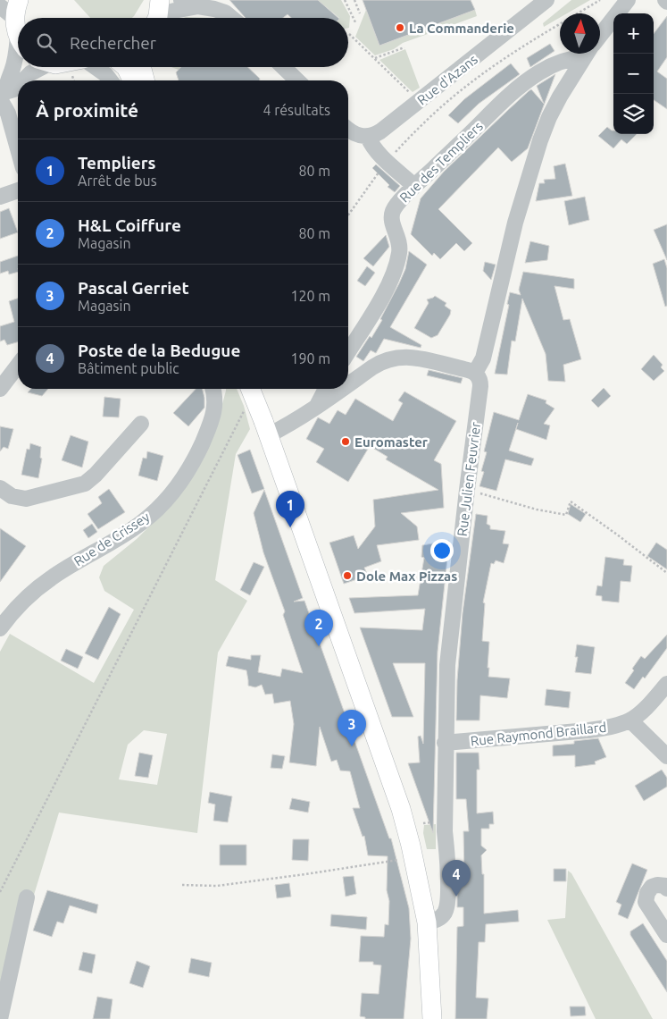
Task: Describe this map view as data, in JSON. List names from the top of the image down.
{
  "streets": {
    "street": [
      "Rue d'Azans",
      "Rue des Templiers",
      "Rue Julien Feuvrier",
      "Rue de Crissey",
      "Rue Raymond Braillard"
    ]
  },
  "crossings": [
    ["Rue Julien Feuvrier", "Rue Raymond Braillard"]
  ],
  "places": ["La Commanderie", "Euromaster", "Dole Max Pizzas"],
  "north": "top",
  "page": {
    "map_buttons": ["+", "−"],
    "search": "Rechercher",
    "heading": ["À proximité", "4 résultats"],
    "list": [
      {
        "mark": "1",
        "name": "Templiers",
        "note": "Arrêt de bus",
        "value": "80 m"
      },
      {
        "mark": "2",
        "name": "H&L Coiffure",
        "note": "Magasin",
        "value": "80 m"
      },
      {
        "mark": "3",
        "name": "Pascal Gerriet",
        "note": "Magasin",
        "value": "120 m"
      },
      {
        "mark": "4",
        "name": "Poste de la Bedugue",
        "note": "Bâtiment public",
        "value": "190 m"
      }
    ],
    "pins": [
      "1",
      "2",
      "3",
      "4"
    ]
  }
}
